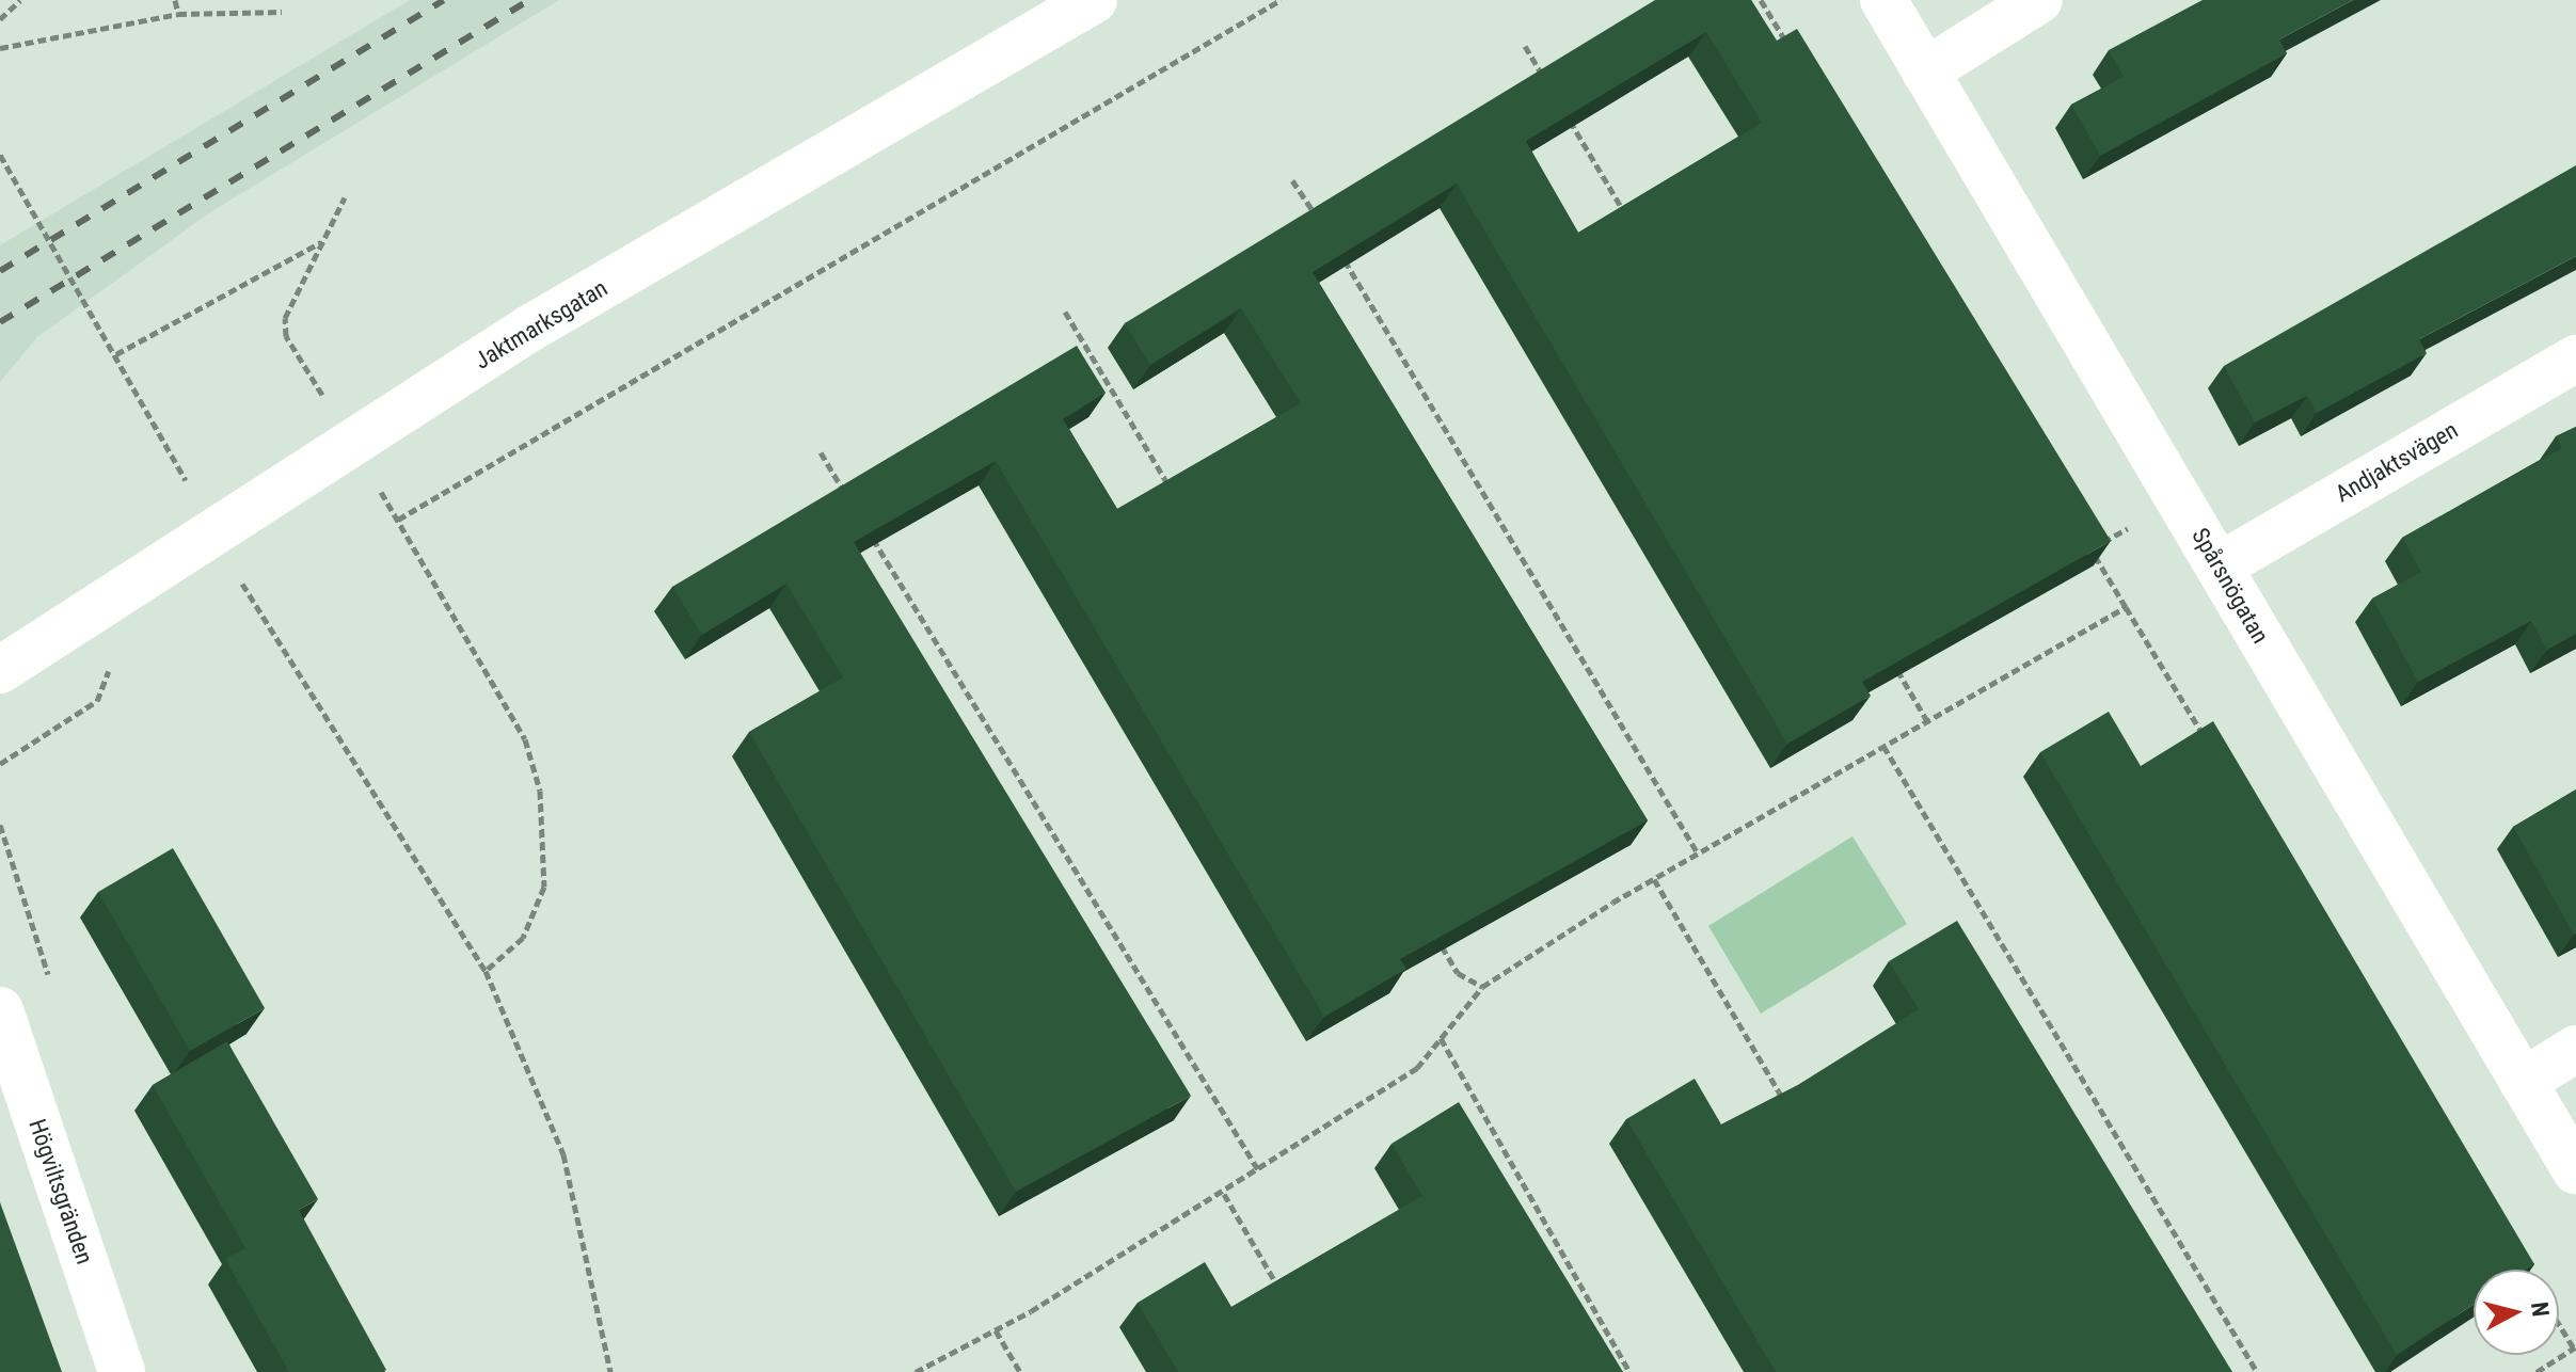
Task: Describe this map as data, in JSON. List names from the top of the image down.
{
  "streets": {
    "street": [
      "Jaktmarksgatan",
      "Andjaktsvägen",
      "Spårsnögatan",
      "Högviltsgränden"
    ]
  },
  "crossings": [
    ["Andjaktsvägen", "Spårsnögatan"]
  ],
  "north": "right"
}
